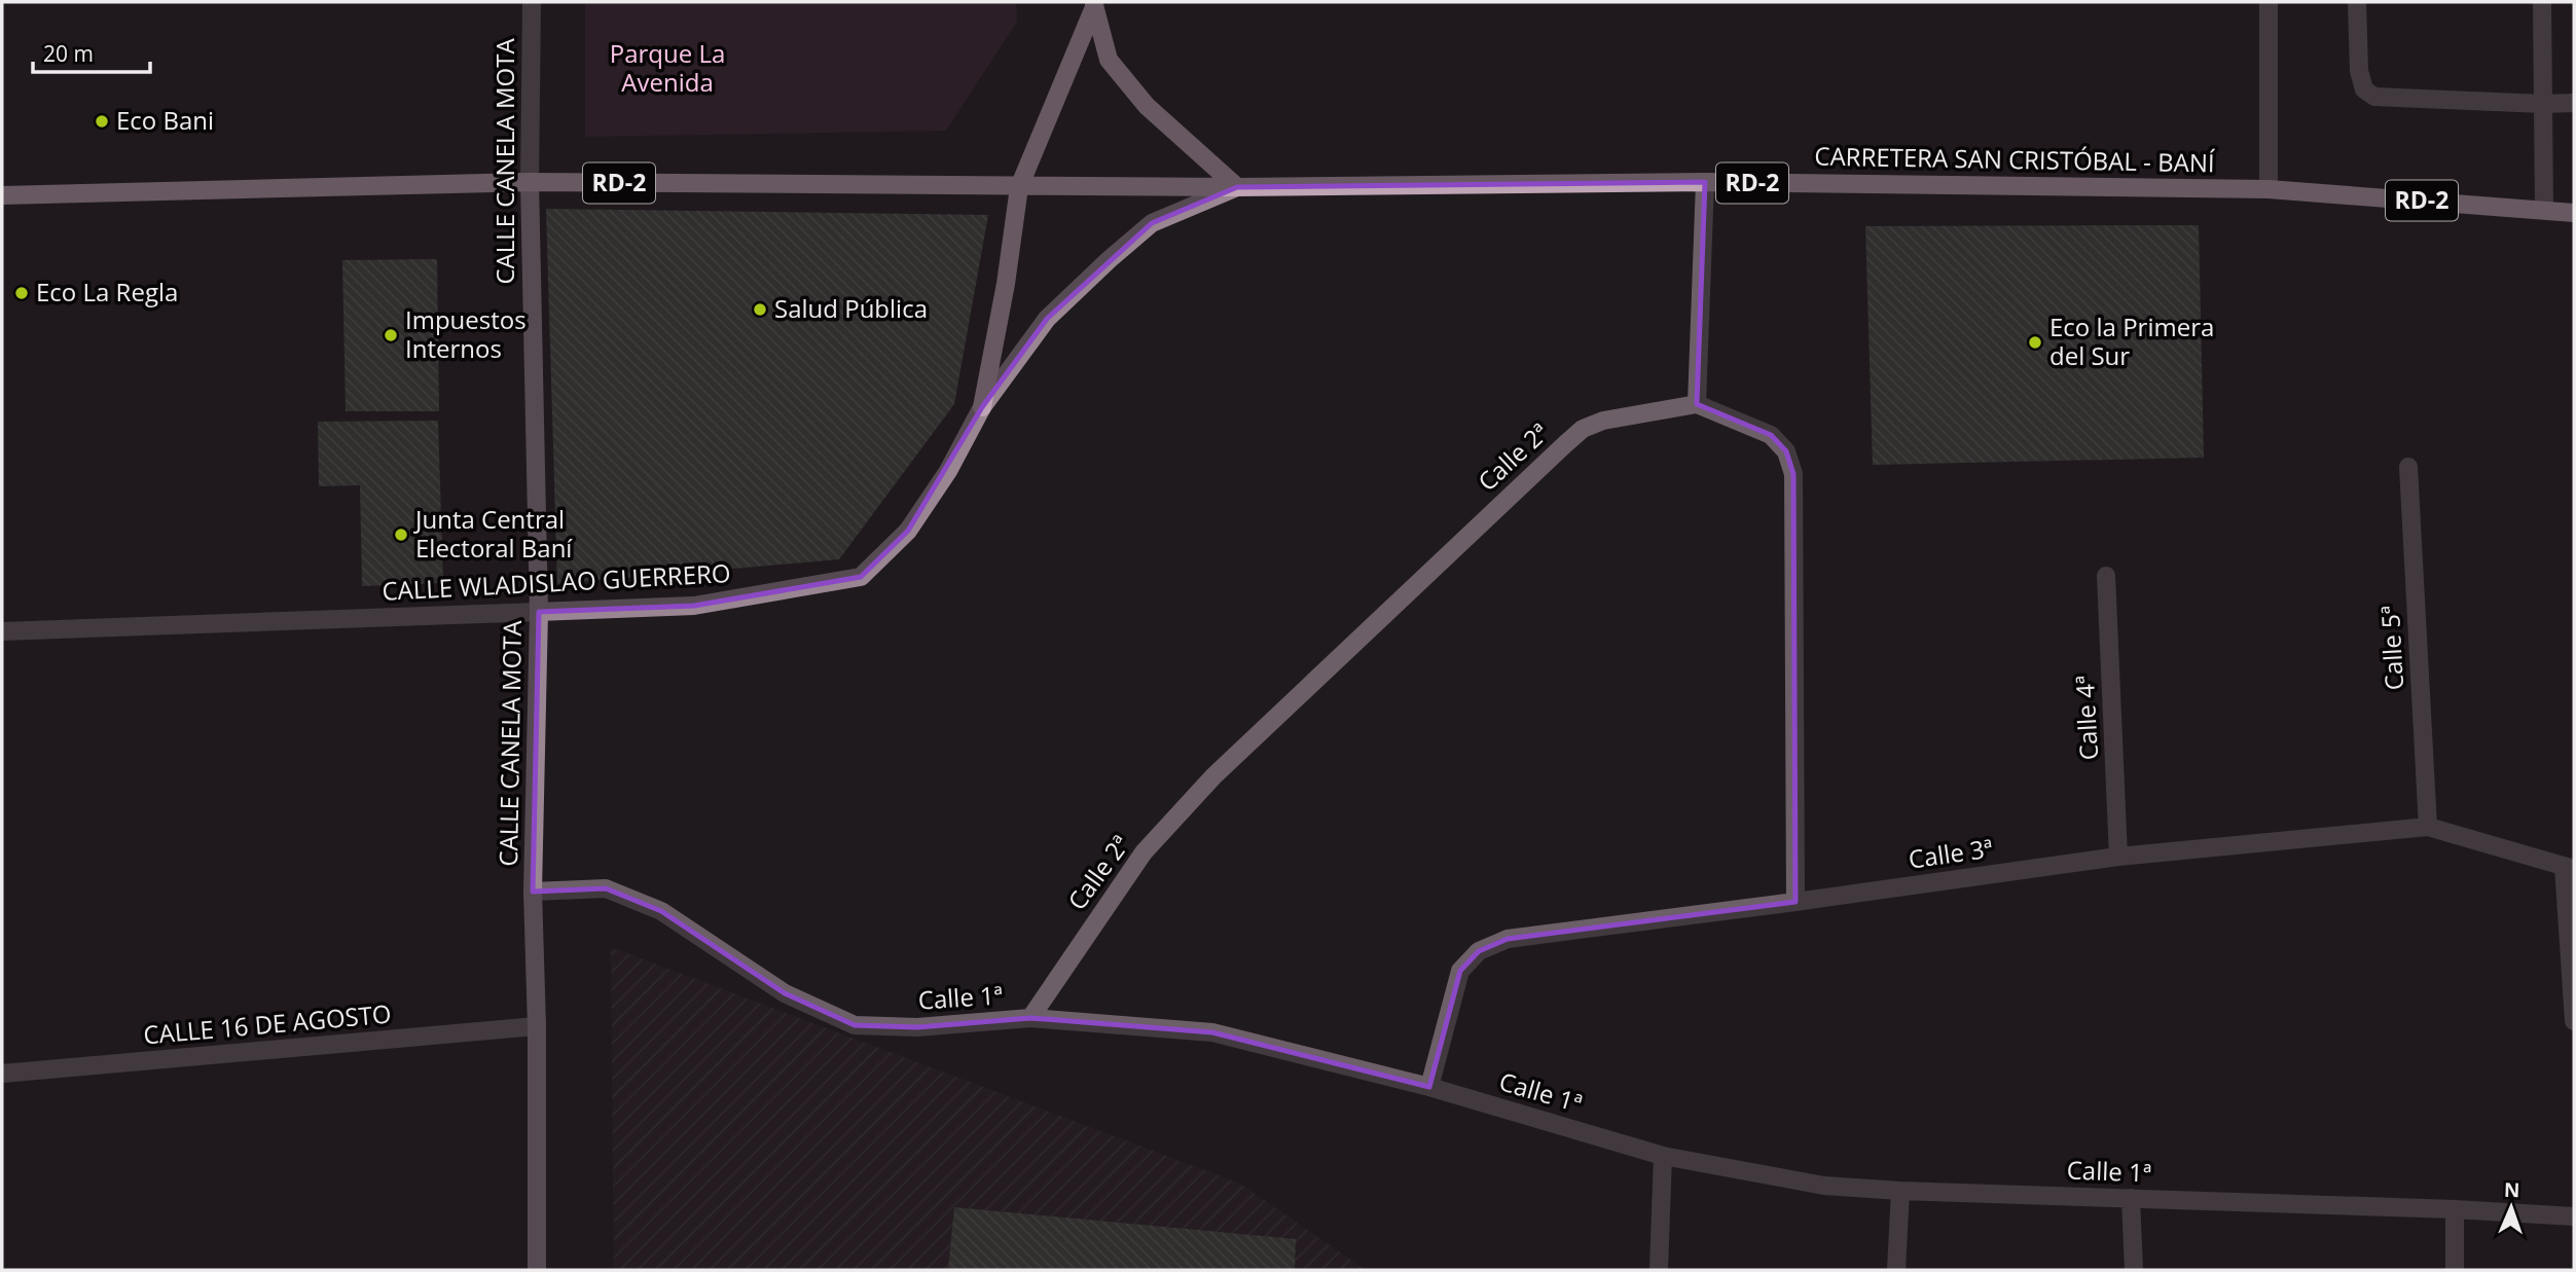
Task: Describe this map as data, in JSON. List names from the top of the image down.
{
  "streets": {
    "main road": [
      "CARRETERA SAN CRISTÓBAL - BANÍ",
      "CALLE CANELA MOTA",
      "RD-2",
      "CALLE WLADISLAO GUERRERO"
    ],
    "street": [
      "Calle 2ª",
      "Calle 5ª",
      "Calle 4ª",
      "Calle 3ª",
      "Calle 1ª",
      "CALLE 16 DE AGOSTO"
    ]
  },
  "crossings": [
    ["CARRETERA SAN CRISTÓBAL - BANÍ", "RD-2"],
    ["CARRETERA SAN CRISTÓBAL - BANÍ", "CALLE WLADISLAO GUERRERO"],
    ["CALLE CANELA MOTA", "RD-2"],
    ["CALLE CANELA MOTA", "CALLE WLADISLAO GUERRERO"],
    ["CALLE CANELA MOTA", "Calle 1ª"],
    ["CALLE CANELA MOTA", "CALLE 16 DE AGOSTO"],
    ["RD-2", "CALLE WLADISLAO GUERRERO"],
    ["Calle 2ª", "Calle 1ª"],
    ["Calle 5ª", "Calle 3ª"],
    ["Calle 4ª", "Calle 3ª"],
    ["Calle 3ª", "Calle 1ª"]
  ],
  "parks": ["Parque La Avenida"],
  "places": [
    "Eco Bani",
    "Eco La Regla",
    "Salud Pública",
    "Impuestos Internos",
    "Eco la Primera del Sur",
    "Junta Central Electoral Baní"
  ],
  "scale_bar": "20 m",
  "north": "top"
}
